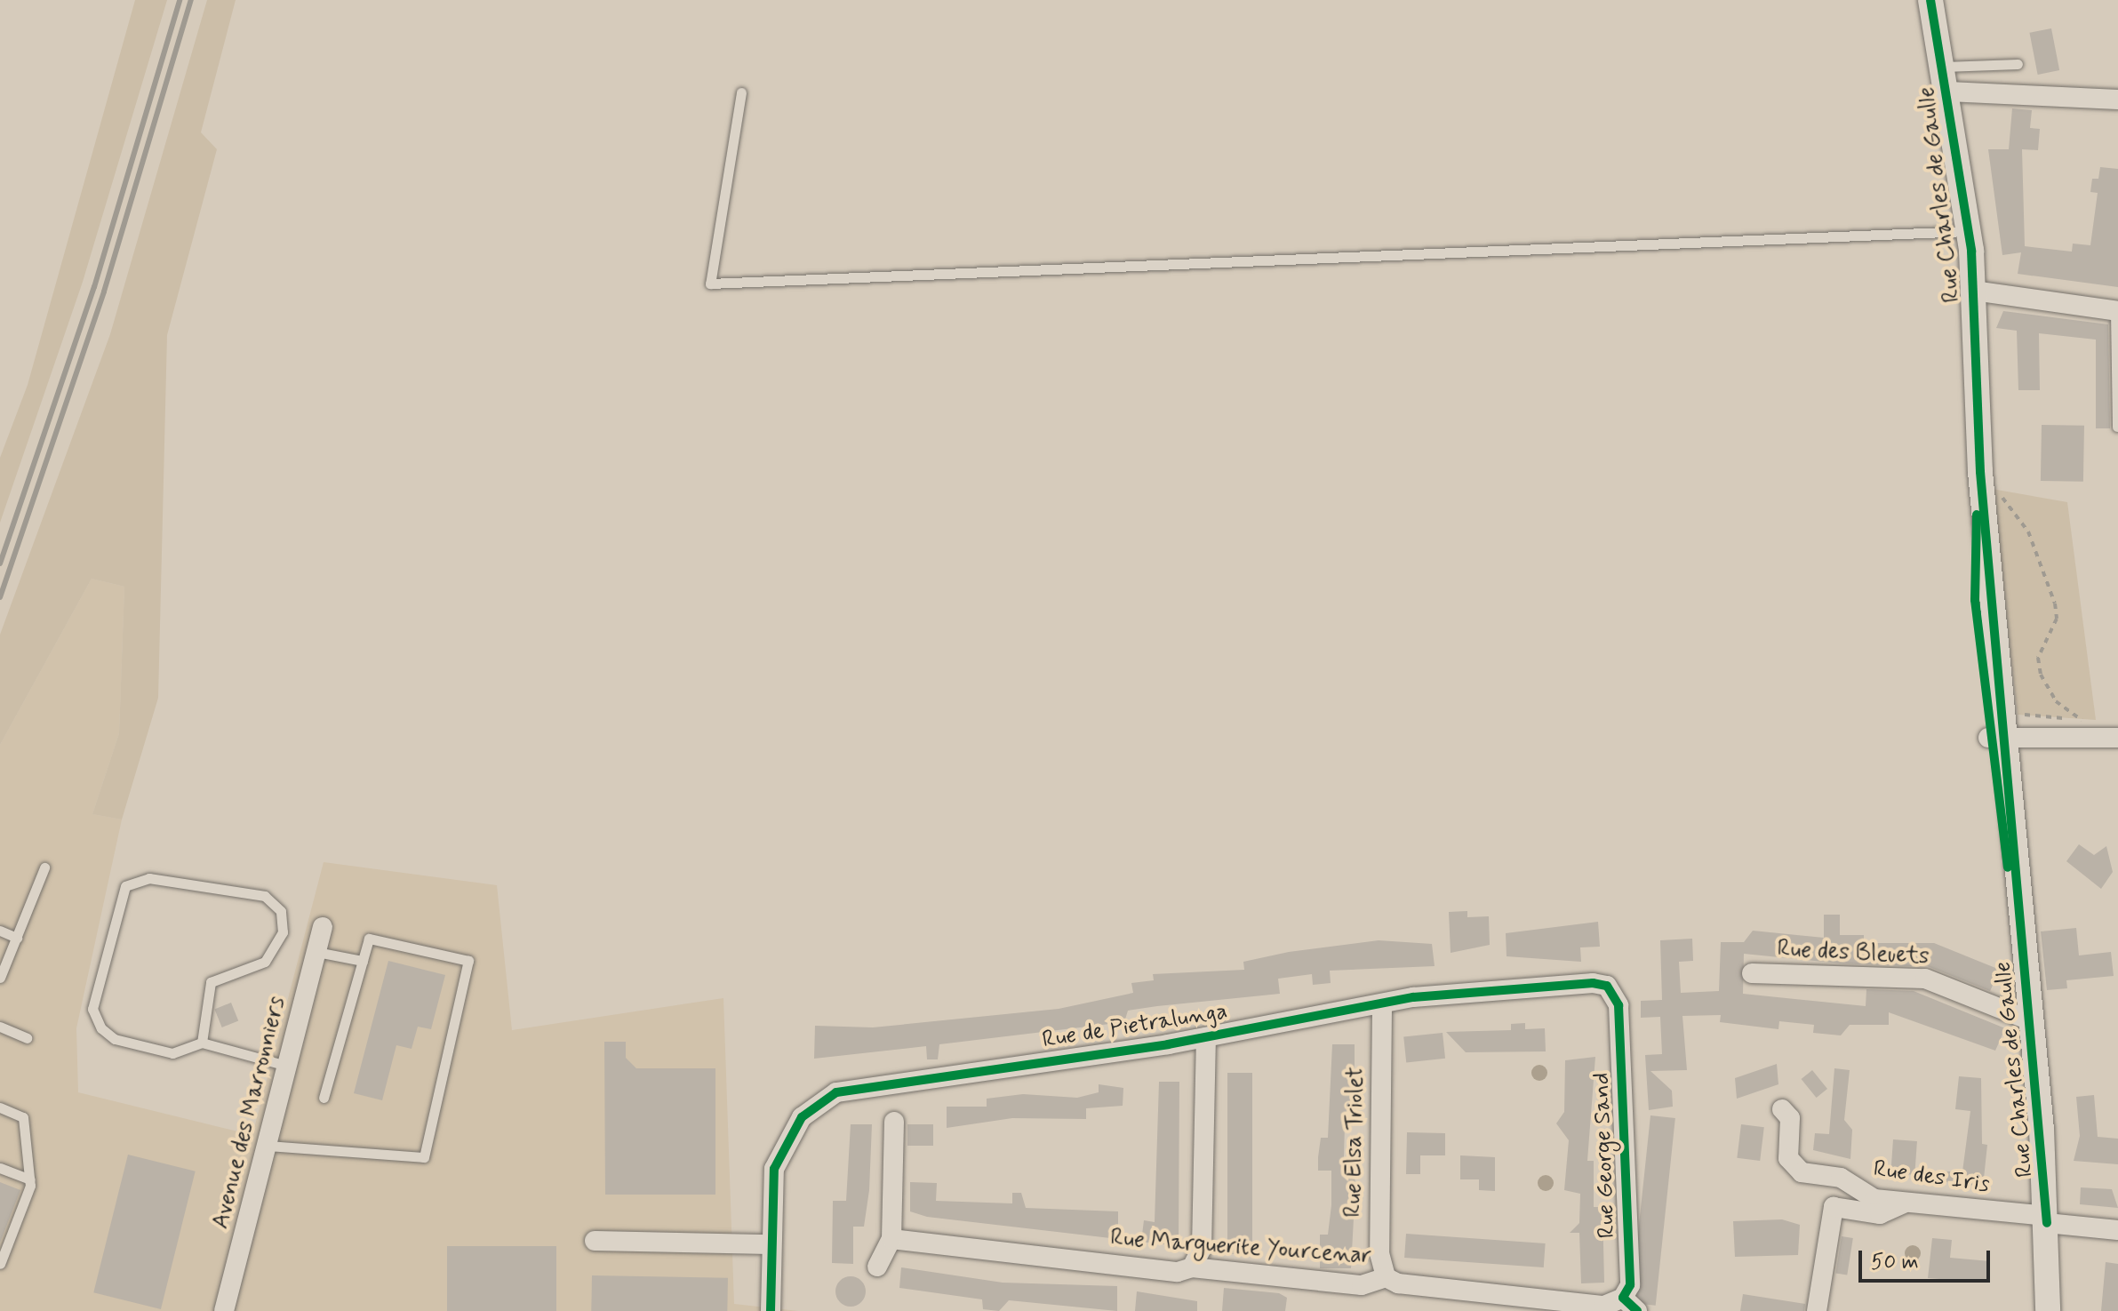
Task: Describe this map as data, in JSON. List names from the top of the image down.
{
  "streets": {
    "street": [
      "Rue Charles de Gaulle",
      "Rue des Bleuets",
      "Rue de Pietralunga",
      "Avenue des Marronniers",
      "Rue Elsa Triolet",
      "Rue George Sand",
      "Rue des Iris",
      "Rue Marguerite Yourcenar"
    ]
  },
  "crossings": [
    ["Rue Charles de Gaulle", "Rue des Bleuets"],
    ["Rue Charles de Gaulle", "Rue des Iris"],
    ["Rue de Pietralunga", "Rue Elsa Triolet"],
    ["Rue de Pietralunga", "Rue George Sand"],
    ["Rue Elsa Triolet", "Rue Marguerite Yourcenar"],
    ["Rue George Sand", "Rue Marguerite Yourcenar"]
  ],
  "scale_bar": "50 m"
}
